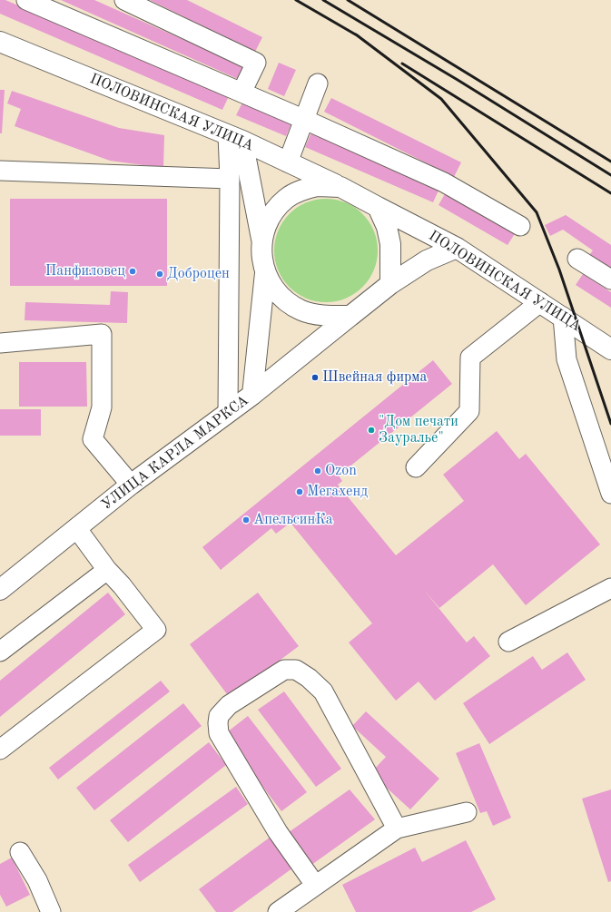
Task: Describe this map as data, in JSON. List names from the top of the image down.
{
  "streets": {
    "main road": ["ПОЛОВИНСКАЯ УЛИЦА", "УЛИЦА КАРЛА МАРКСА"]
  },
  "crossings": [
    ["ПОЛОВИНСКАЯ УЛИЦА", "УЛИЦА КАРЛА МАРКСА"]
  ],
  "places": [
    "Панфиловец",
    "Доброцен",
    "Швейная фирма",
    "\"Дом печати Зауралье\"",
    "Ozon",
    "Мегахенд",
    "АпельсинКа"
  ]
}
